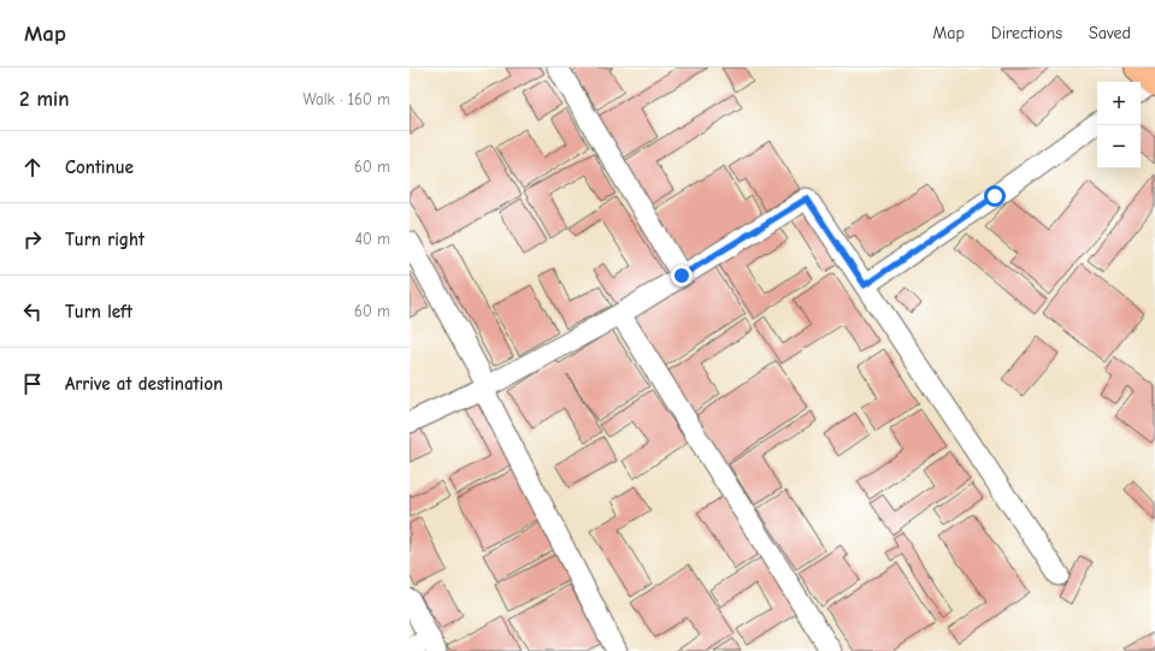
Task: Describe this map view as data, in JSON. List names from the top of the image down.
{
  "page": {
    "header": "Map",
    "nav": ["Map", "Directions", "Saved"],
    "heading": ["2 min", "Walk · 160 m"],
    "map_buttons": ["+", "−"],
    "list": [
      ["Continue", "60 m"],
      ["Turn right", "40 m"],
      ["Turn left", "60 m"],
      "Arrive at destination"
    ]
  }
}
